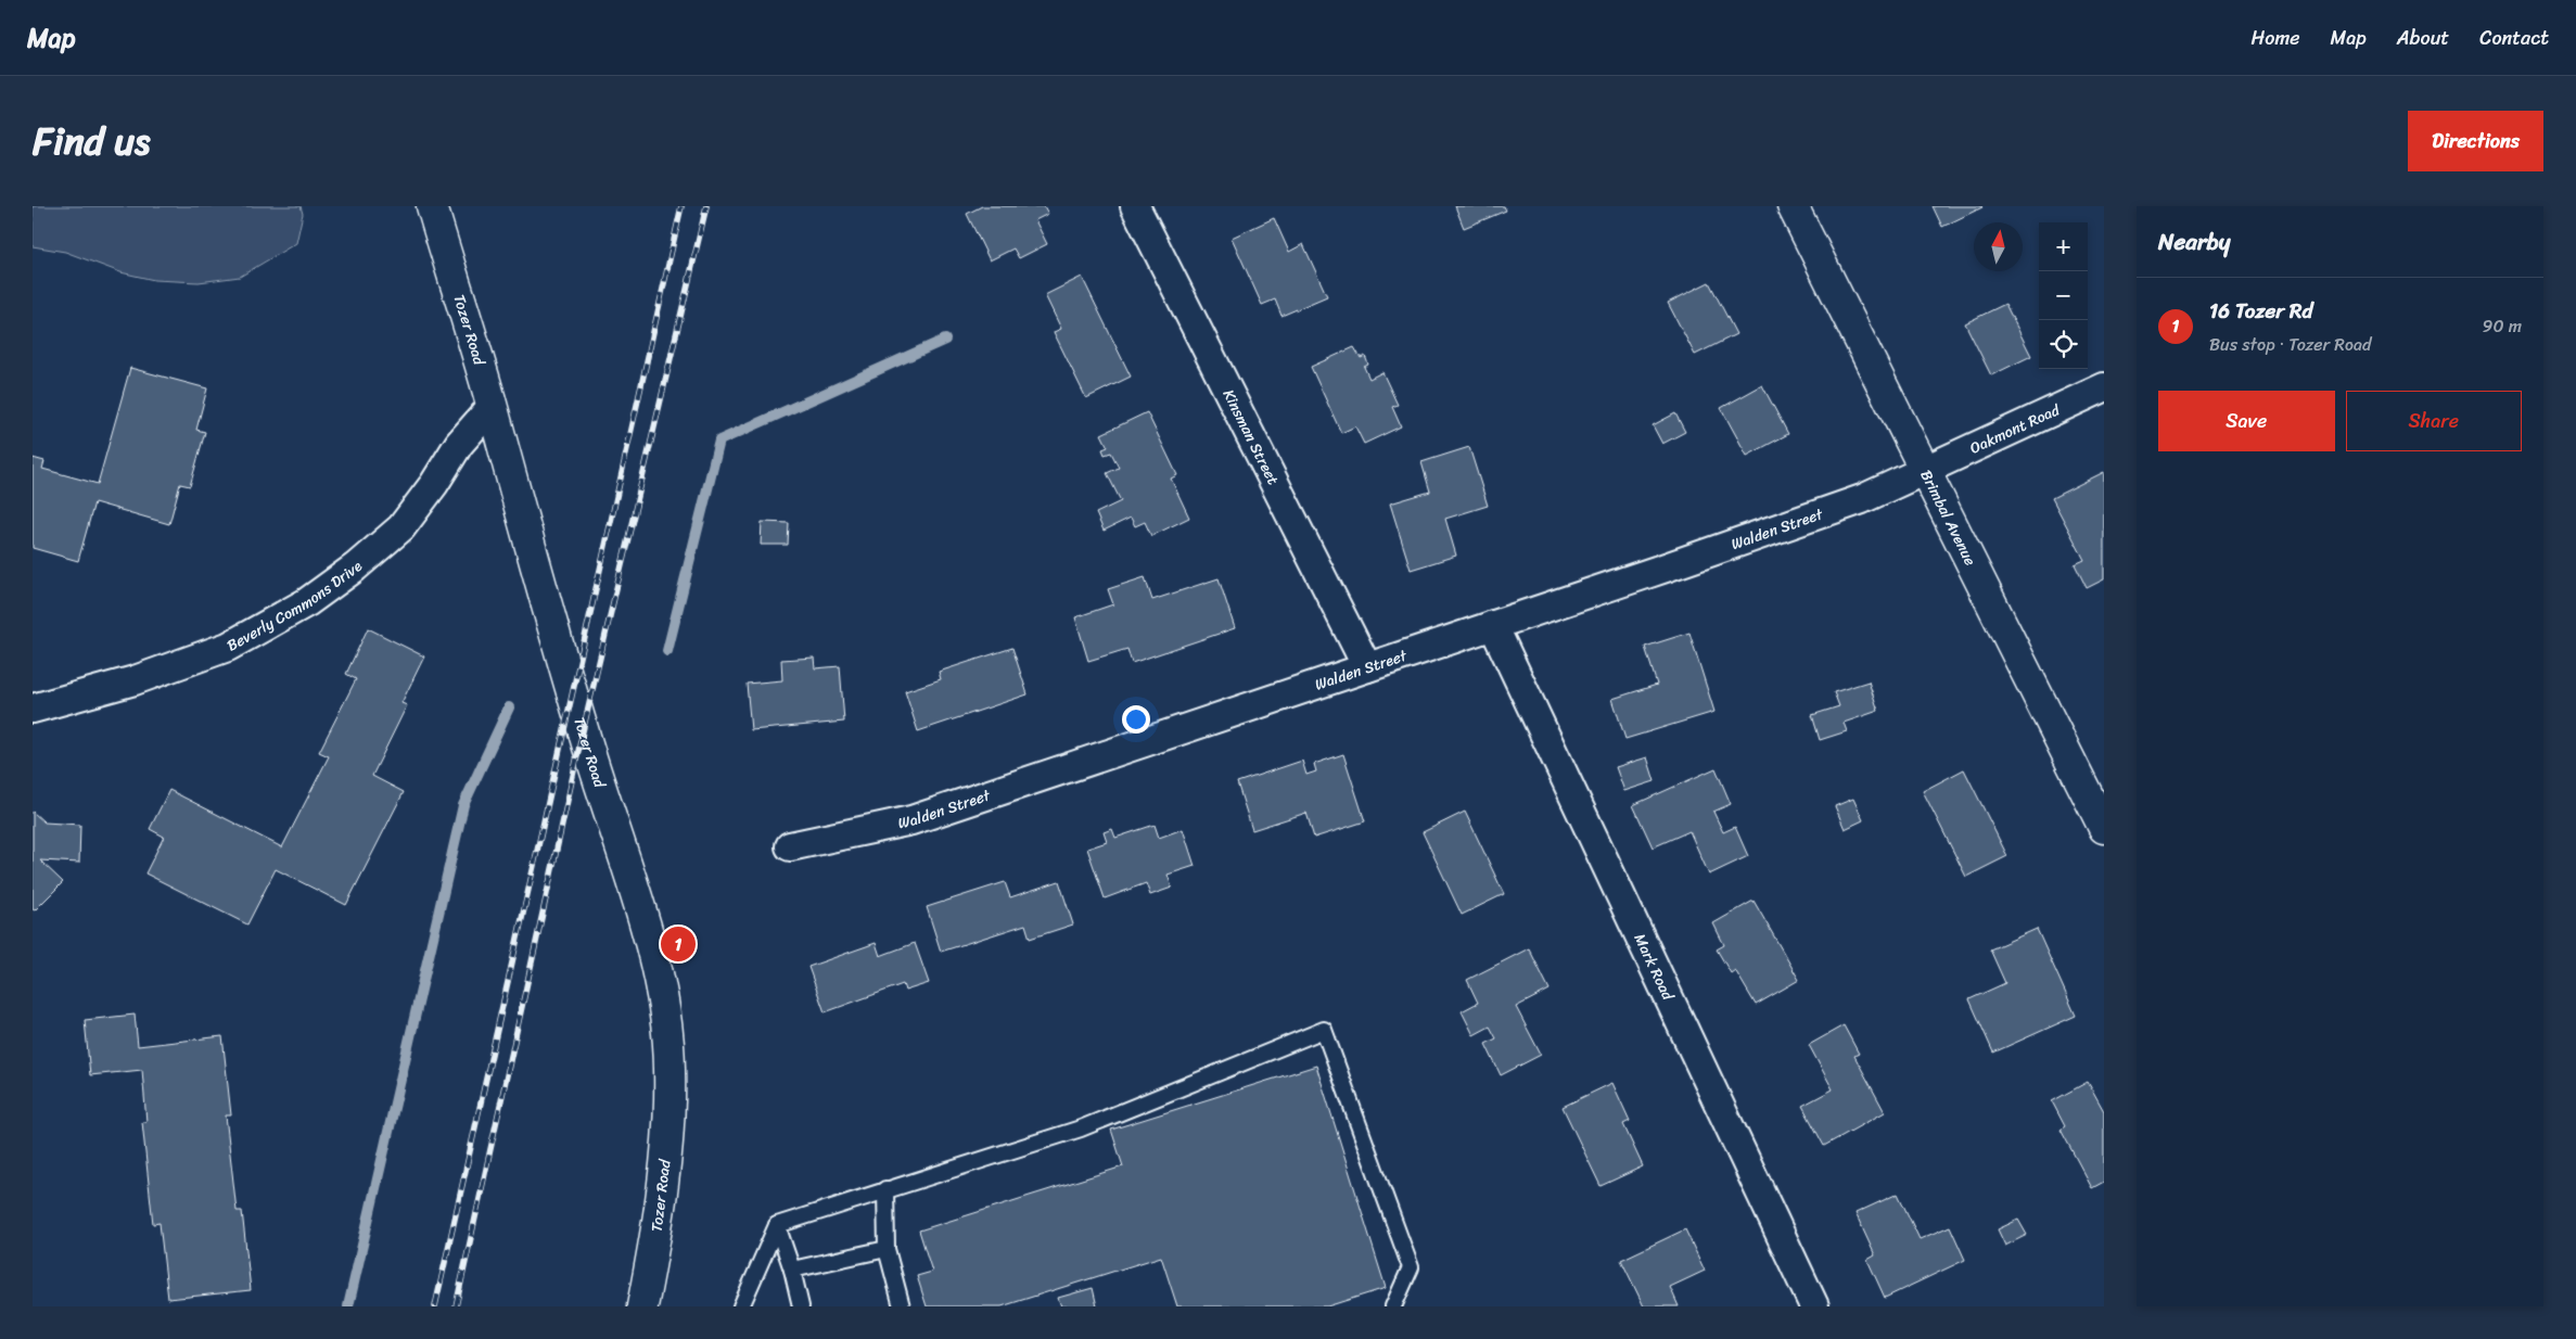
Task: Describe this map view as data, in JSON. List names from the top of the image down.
{
  "streets": {
    "main road": ["Tozer Road", "Brimbal Avenue"],
    "street": [
      "Oakmont Road",
      "Kinsman Street",
      "Walden Street",
      "Beverly Commons Drive",
      "Mark Road"
    ]
  },
  "crossings": [
    ["Tozer Road", "Beverly Commons Drive"],
    ["Oakmont Road", "Brimbal Avenue"],
    ["Oakmont Road", "Walden Street"],
    ["Kinsman Street", "Walden Street"],
    ["Brimbal Avenue", "Walden Street"],
    ["Walden Street", "Mark Road"]
  ],
  "north": "top",
  "page": {
    "header": "Map",
    "nav": [
      "Home",
      "Map",
      "About",
      "Contact"
    ],
    "title": "Find us",
    "buttons": [
      "Directions",
      ["Save", "Share"]
    ],
    "heading": "Nearby",
    "map_buttons": ["+", "−"],
    "list": [
      {
        "mark": "1",
        "name": "16 Tozer Rd",
        "note": "Bus stop · Tozer Road",
        "value": "90 m"
      }
    ],
    "pins": "1"
  }
}
